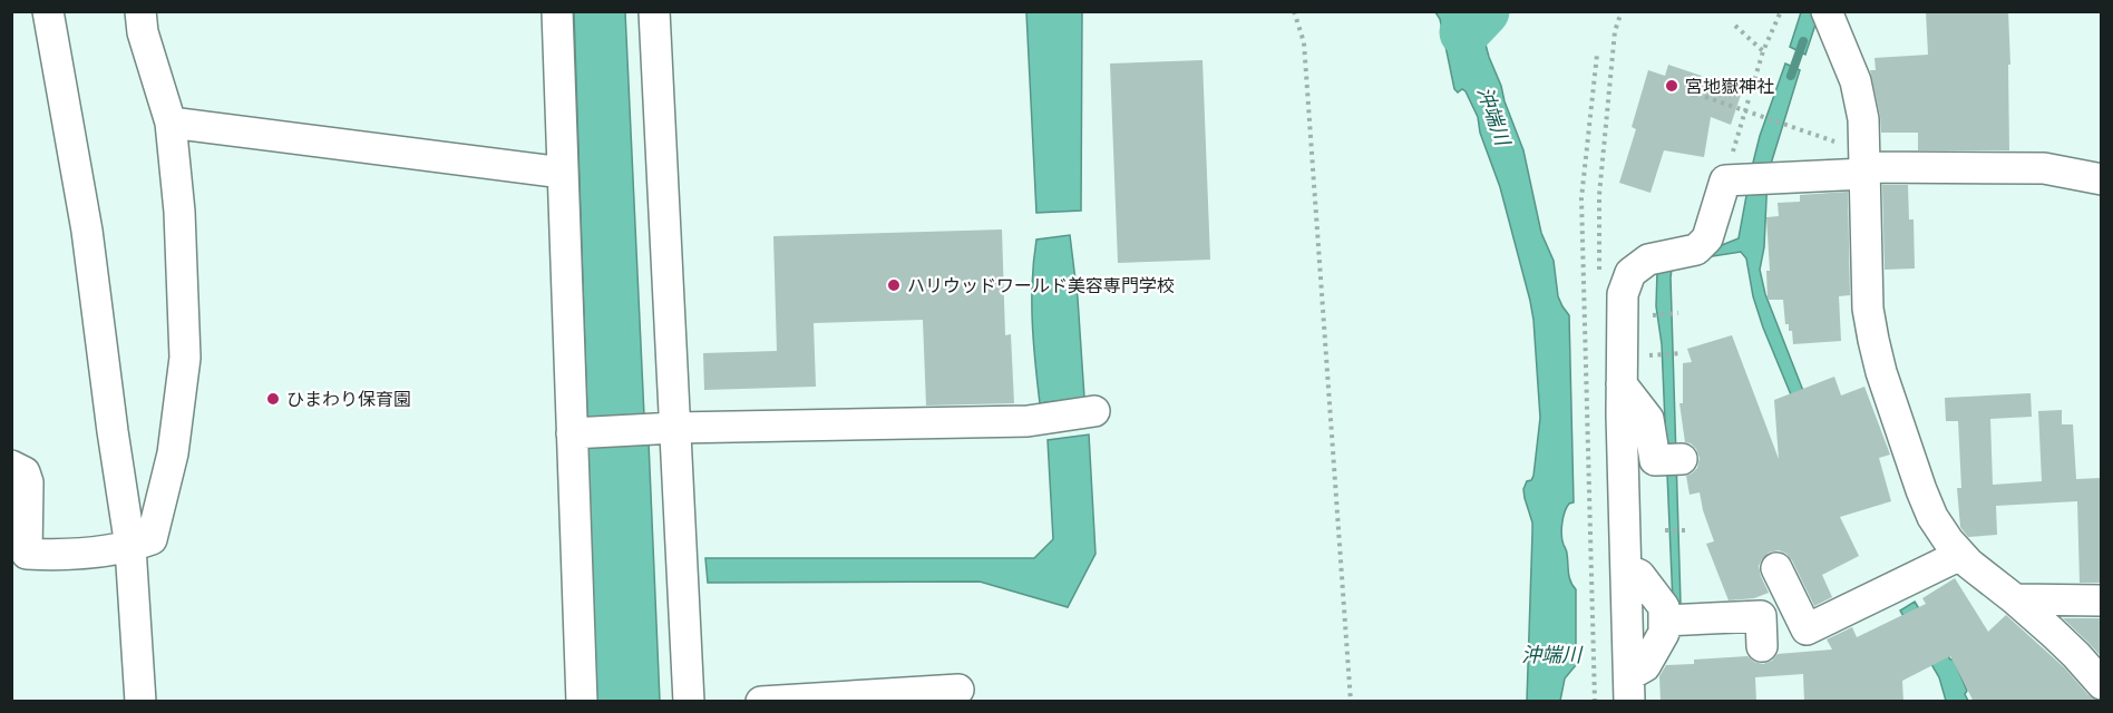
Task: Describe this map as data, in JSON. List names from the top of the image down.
{
  "water": ["沖端川"],
  "places": ["宮地嶽神社", "ハリウッドワールド美容専門学校", "ひまわり保育園"]
}
